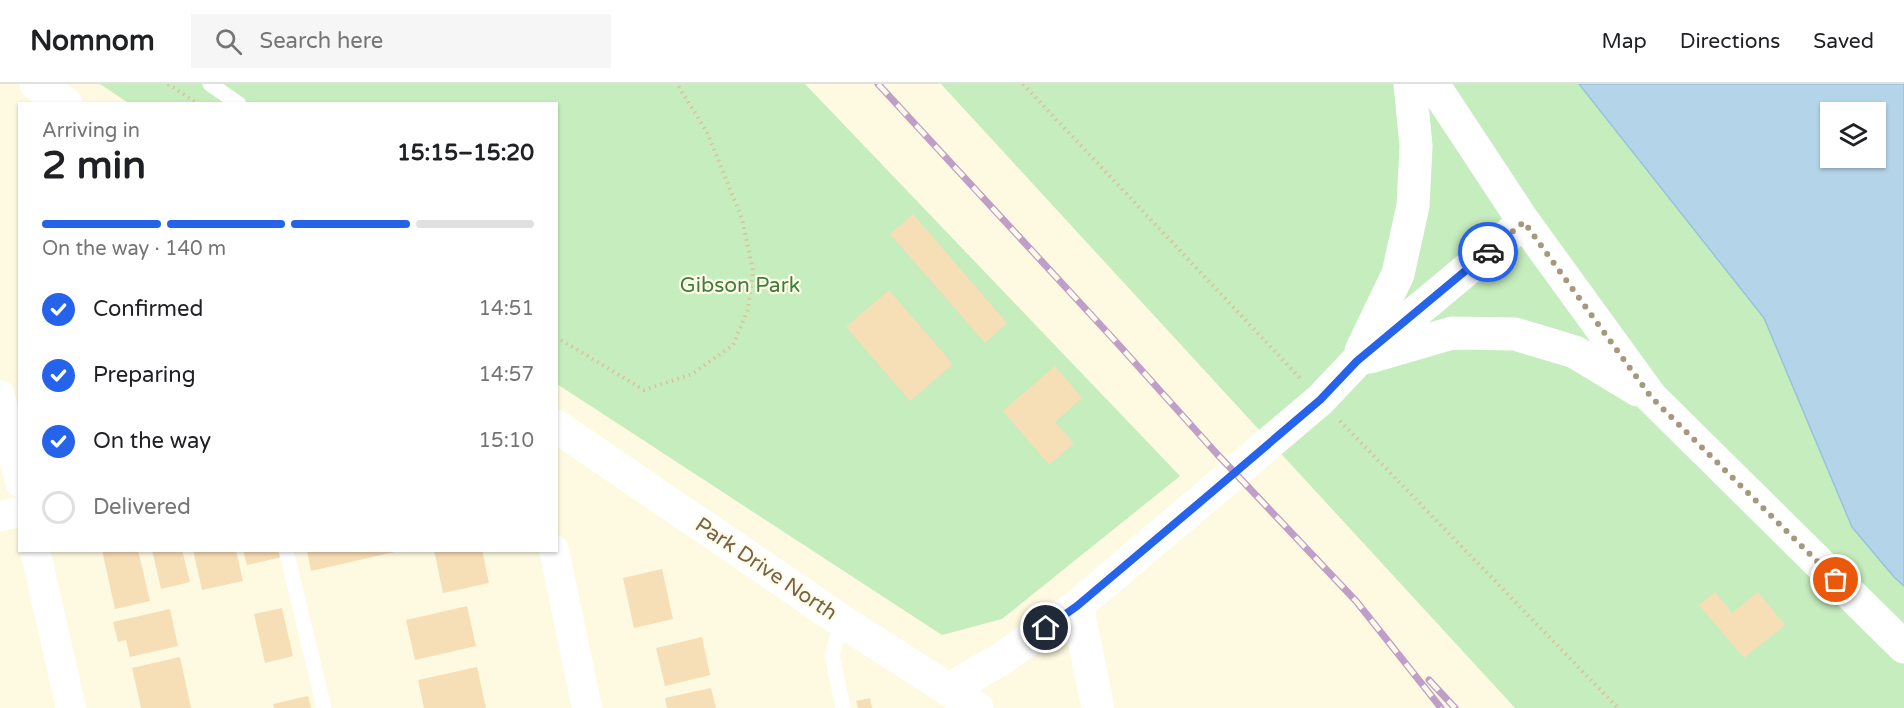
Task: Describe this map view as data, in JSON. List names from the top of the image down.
{
  "streets": {
    "street": ["Park Drive North"]
  },
  "parks": ["Gibson Park"],
  "page": {
    "header": "Nomnom",
    "search": "Search here",
    "nav": ["Map", "Directions", "Saved"],
    "heading": ["2 min", "Arriving in", "15:15–15:20"],
    "bar": "On the way · 140 m",
    "list": [
      ["Confirmed", "14:51"],
      ["Preparing", "14:57"],
      ["On the way", "15:10"],
      "Delivered"
    ]
  }
}
